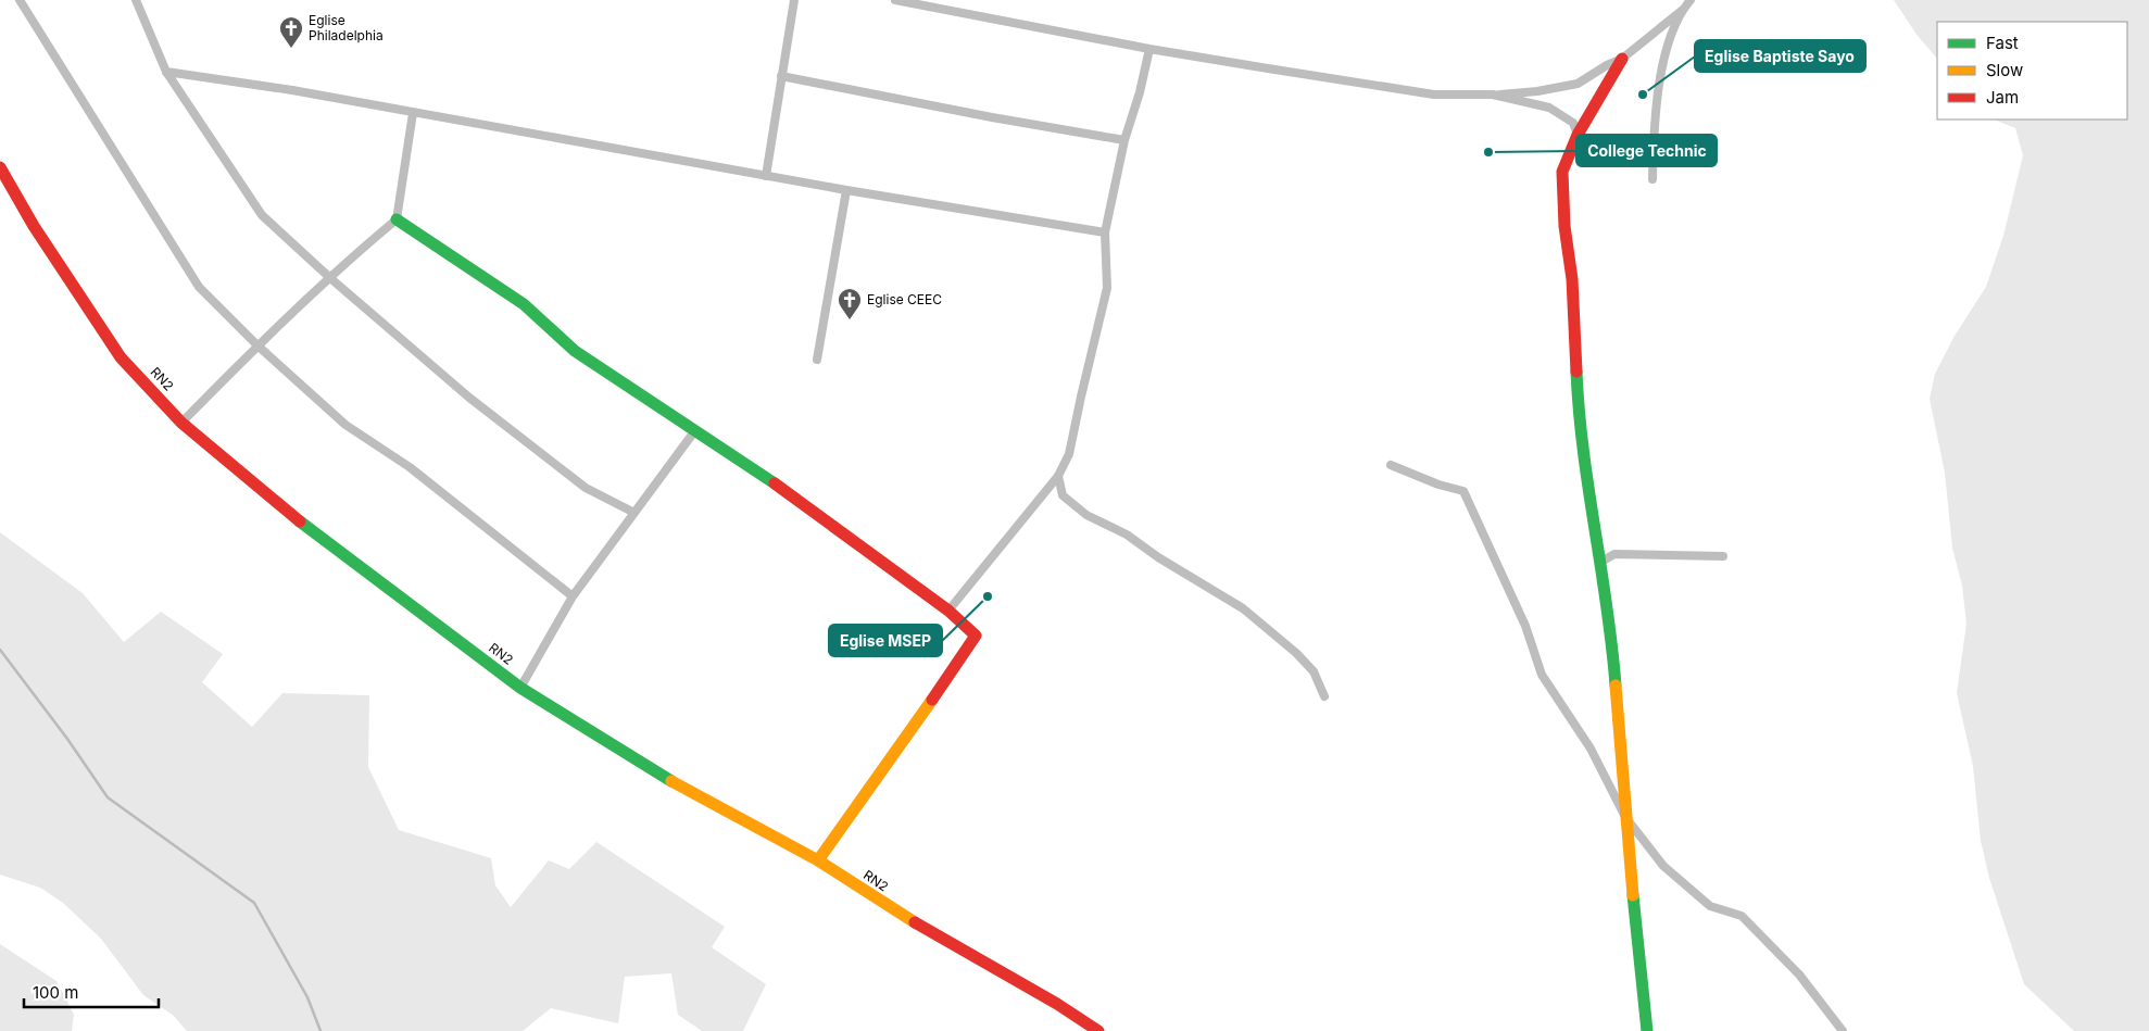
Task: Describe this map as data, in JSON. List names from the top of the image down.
{
  "streets": {
    "street": ["RN2"]
  },
  "places": {
    "church": ["Eglise Philadelphia", "Eglise CEEC"],
    "other": ["Eglise Baptiste Sayo", "College Technic", "Eglise MSEP"]
  },
  "legend": ["Fast", "Slow", "Jam"],
  "scale_bar": "100 m"
}
